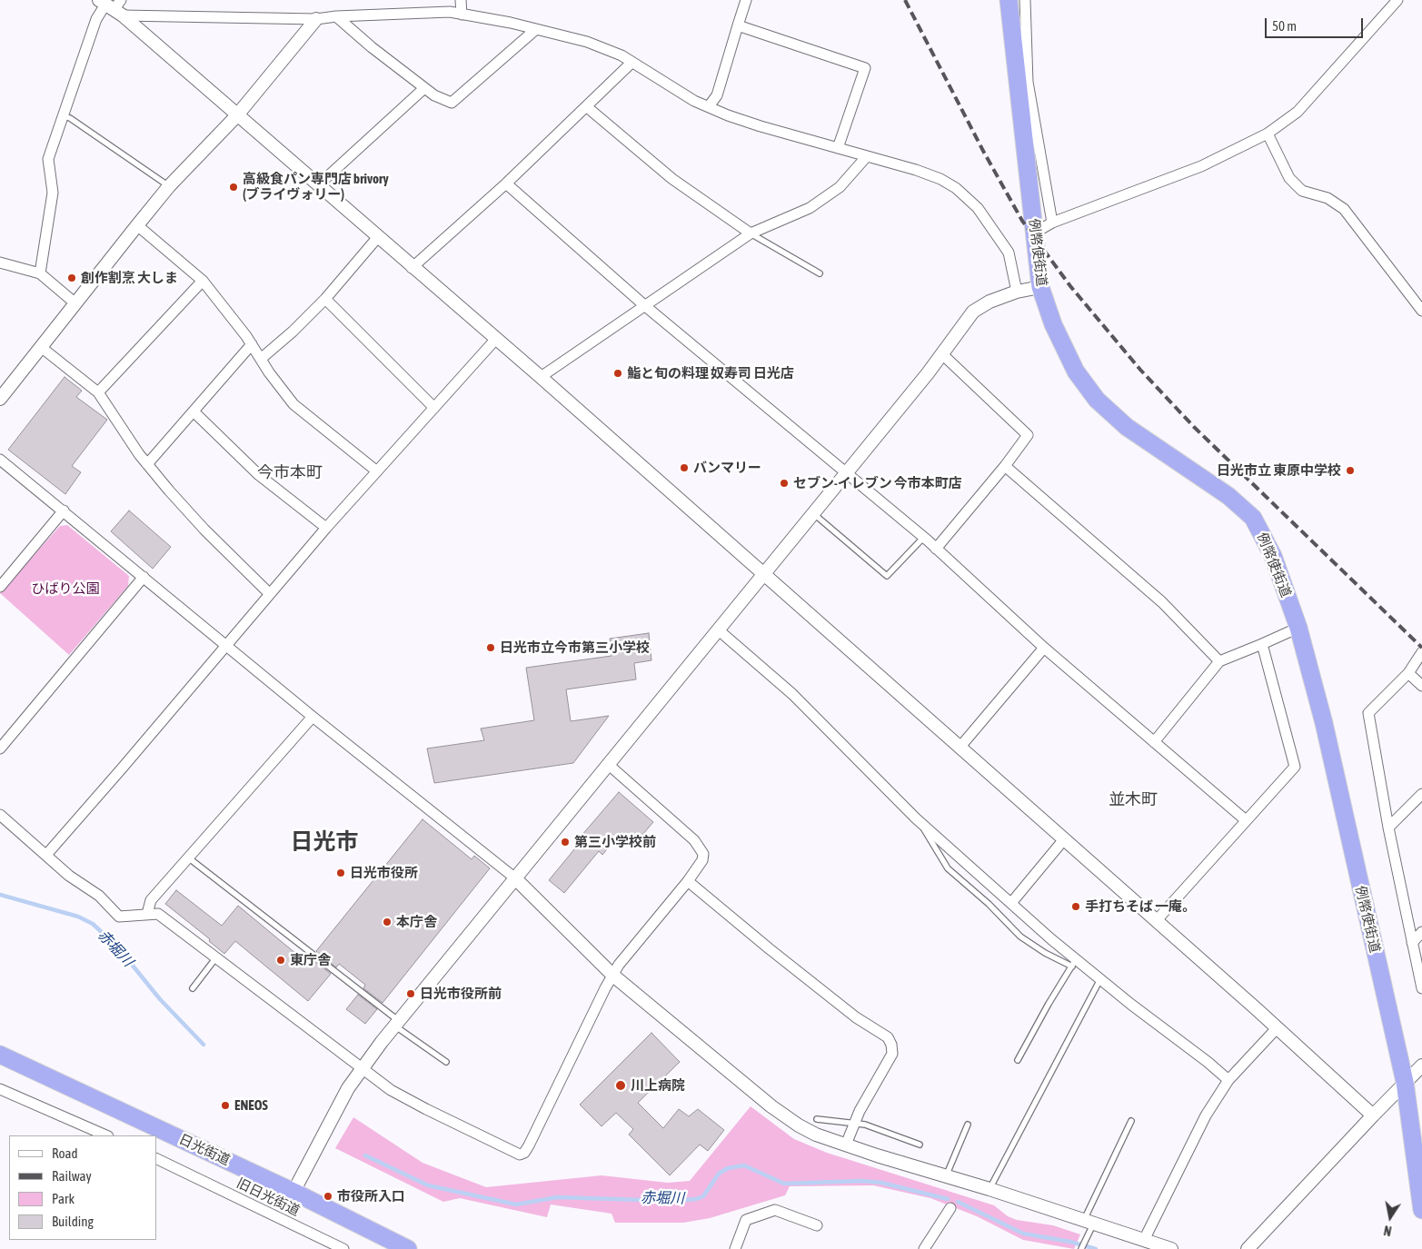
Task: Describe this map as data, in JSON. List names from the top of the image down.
{
  "streets": {
    "highway": ["例幣使街道", "日光街道"],
    "street": ["旧日光街道"]
  },
  "districts": ["今市本町", "並木町", "日光市"],
  "water": ["赤堀川"],
  "parks": ["ひばり公園"],
  "places": [
    "高級食パン専門店 brivory (ブライヴォリー)",
    "創作割烹 大しま",
    "鮨と旬の料理 奴寿司 日光店",
    "バンマリー",
    "日光市立 東原中学校",
    "セブン-イレブン 今市本町店",
    "日光市立今市第三小学校",
    "第三小学校前",
    "日光市役所",
    "手打ちそば 一庵。",
    "本庁舎",
    "東庁舎",
    "日光市役所前",
    "川上病院",
    "ENEOS",
    "市役所入口"
  ],
  "legend": [
    "Road",
    "Railway",
    "Park",
    "Building"
  ],
  "scale_bar": "50 m",
  "north": "bottom"
}
